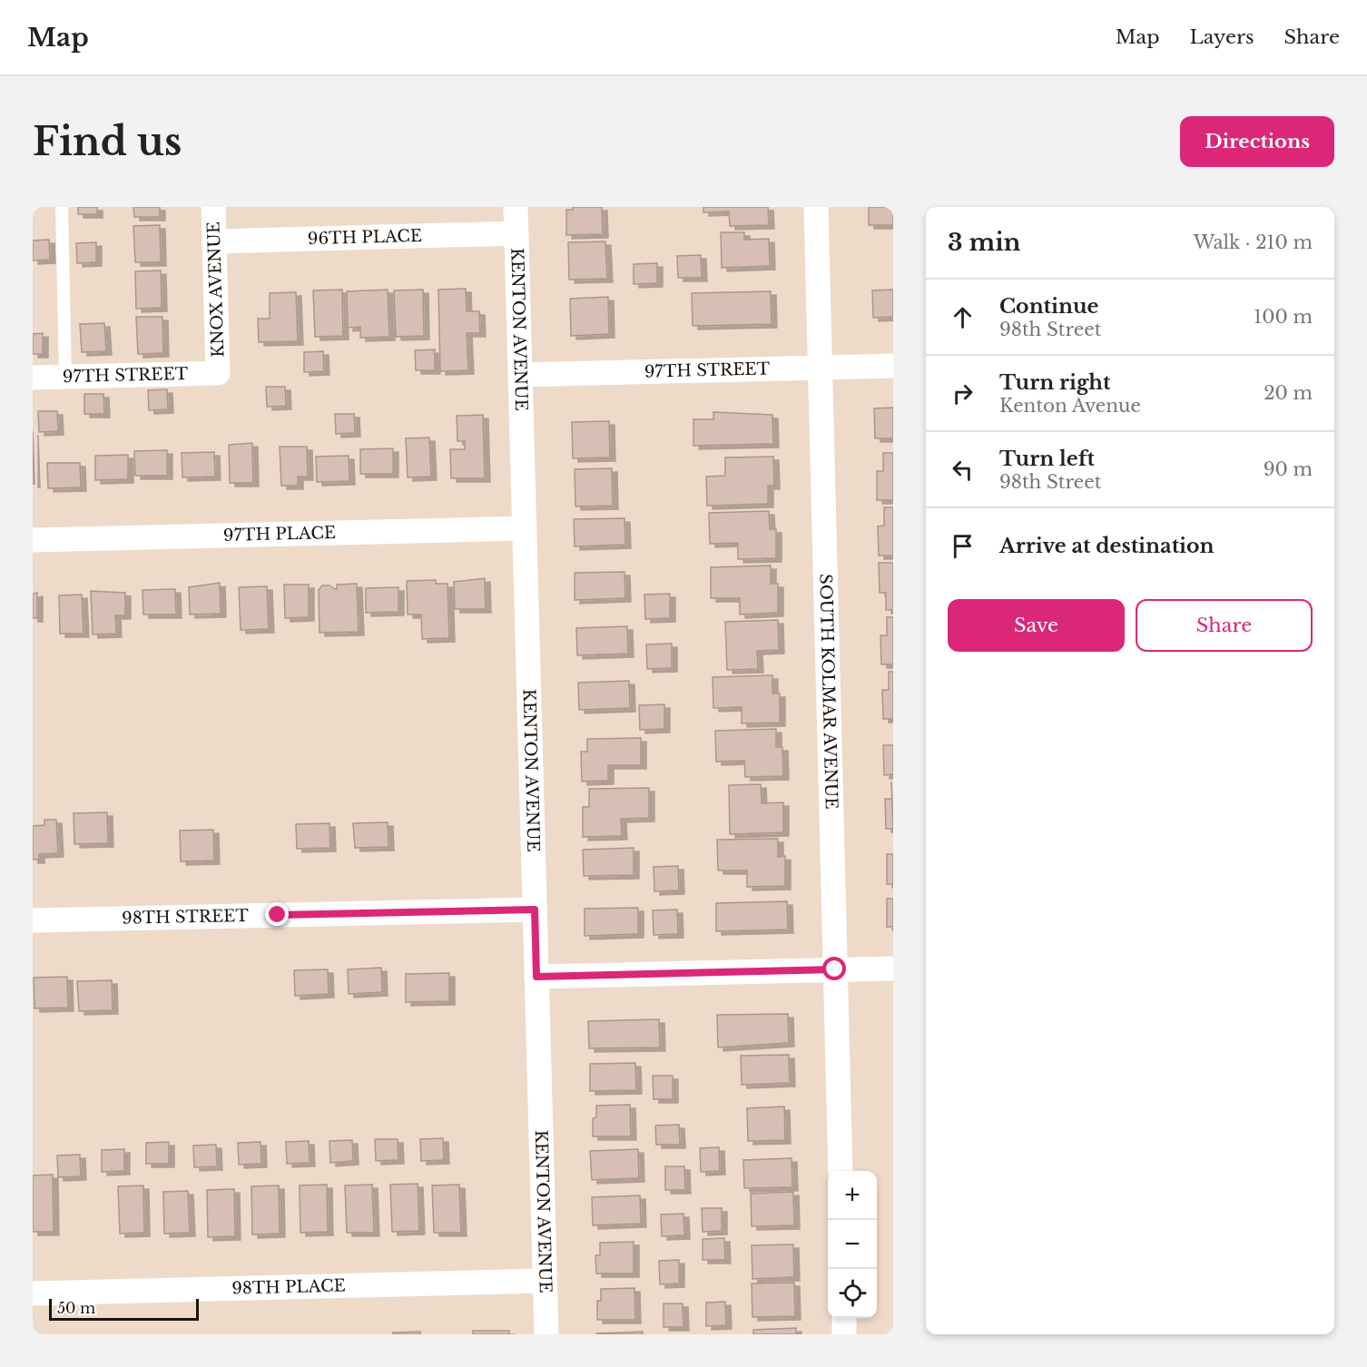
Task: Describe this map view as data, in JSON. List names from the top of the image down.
{
  "streets": {
    "street": [
      "96TH PLACE",
      "KNOX AVENUE",
      "KENTON AVENUE",
      "97TH STREET",
      "97TH PLACE",
      "SOUTH KOLMAR AVENUE",
      "98TH STREET",
      "98TH PLACE"
    ]
  },
  "crossings": [
    ["96TH PLACE", "KNOX AVENUE"],
    ["96TH PLACE", "KENTON AVENUE"],
    ["KNOX AVENUE", "97TH STREET"],
    ["KENTON AVENUE", "97TH STREET"],
    ["KENTON AVENUE", "97TH PLACE"],
    ["KENTON AVENUE", "98TH STREET"],
    ["KENTON AVENUE", "98TH PLACE"],
    ["97TH STREET", "SOUTH KOLMAR AVENUE"]
  ],
  "scale_bar": "50 m",
  "page": {
    "header": "Map",
    "nav": ["Map", "Layers", "Share"],
    "buttons": [
      "Directions",
      ["Save", "Share"]
    ],
    "title": "Find us",
    "heading": ["3 min", "Walk · 210 m"],
    "list": [
      ["Continue", "98th Street", "100 m"],
      ["Turn right", "Kenton Avenue", "20 m"],
      ["Turn left", "98th Street", "90 m"],
      "Arrive at destination"
    ],
    "map_buttons": ["+", "−"],
    "scale": "50 m"
  }
}
